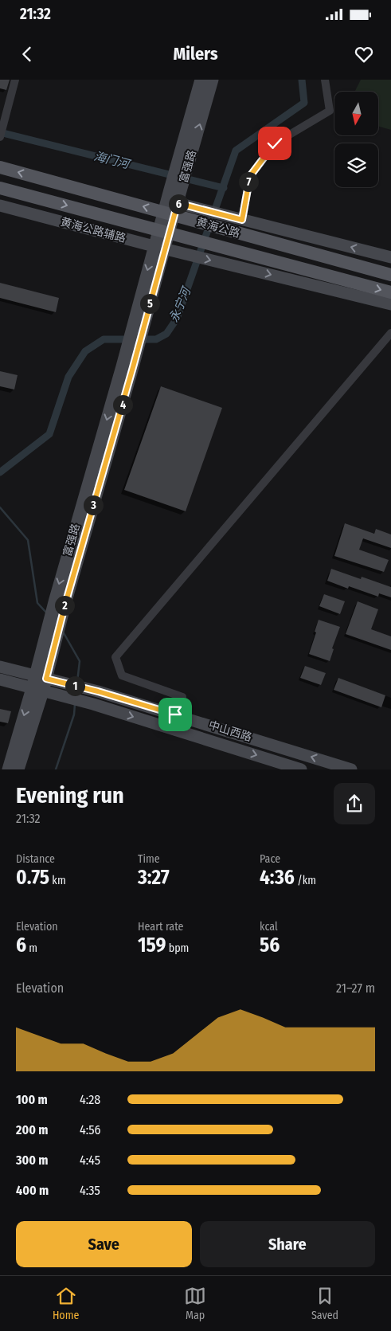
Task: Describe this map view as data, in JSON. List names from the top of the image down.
{
  "streets": {
    "main road": [
      "富强路",
      "黄海公路",
      "黄海公路辅路",
      "中山西路"
    ]
  },
  "crossings": [
    ["富强路", "黄海公路"],
    ["富强路", "黄海公路辅路"],
    ["富强路", "中山西路"]
  ],
  "water": ["海门河", "永宁河"],
  "north": "bottom",
  "page": {
    "status": "21:32",
    "header": "Milers",
    "pins": [
      "7",
      "6",
      "5",
      "4",
      "3",
      "2",
      "1"
    ],
    "heading": ["Evening run", "21:32"],
    "stats": [
      ["Distance", "0.75 km"],
      ["Time", "3:27"],
      ["Pace", "4:36 /km"],
      ["Elevation", "6 m"],
      ["Heart rate", "159 bpm"],
      ["kcal", "56"]
    ],
    "chart": ["Elevation", "21–27 m"],
    "list": [
      {
        "name": "100 m",
        "note": "4:28"
      },
      {
        "name": "200 m",
        "note": "4:56"
      },
      {
        "name": "300 m",
        "note": "4:45"
      },
      {
        "name": "400 m",
        "note": "4:35"
      }
    ],
    "buttons": ["Save", "Share"],
    "tabs": ["Home", "Map", "Saved"]
  }
}
